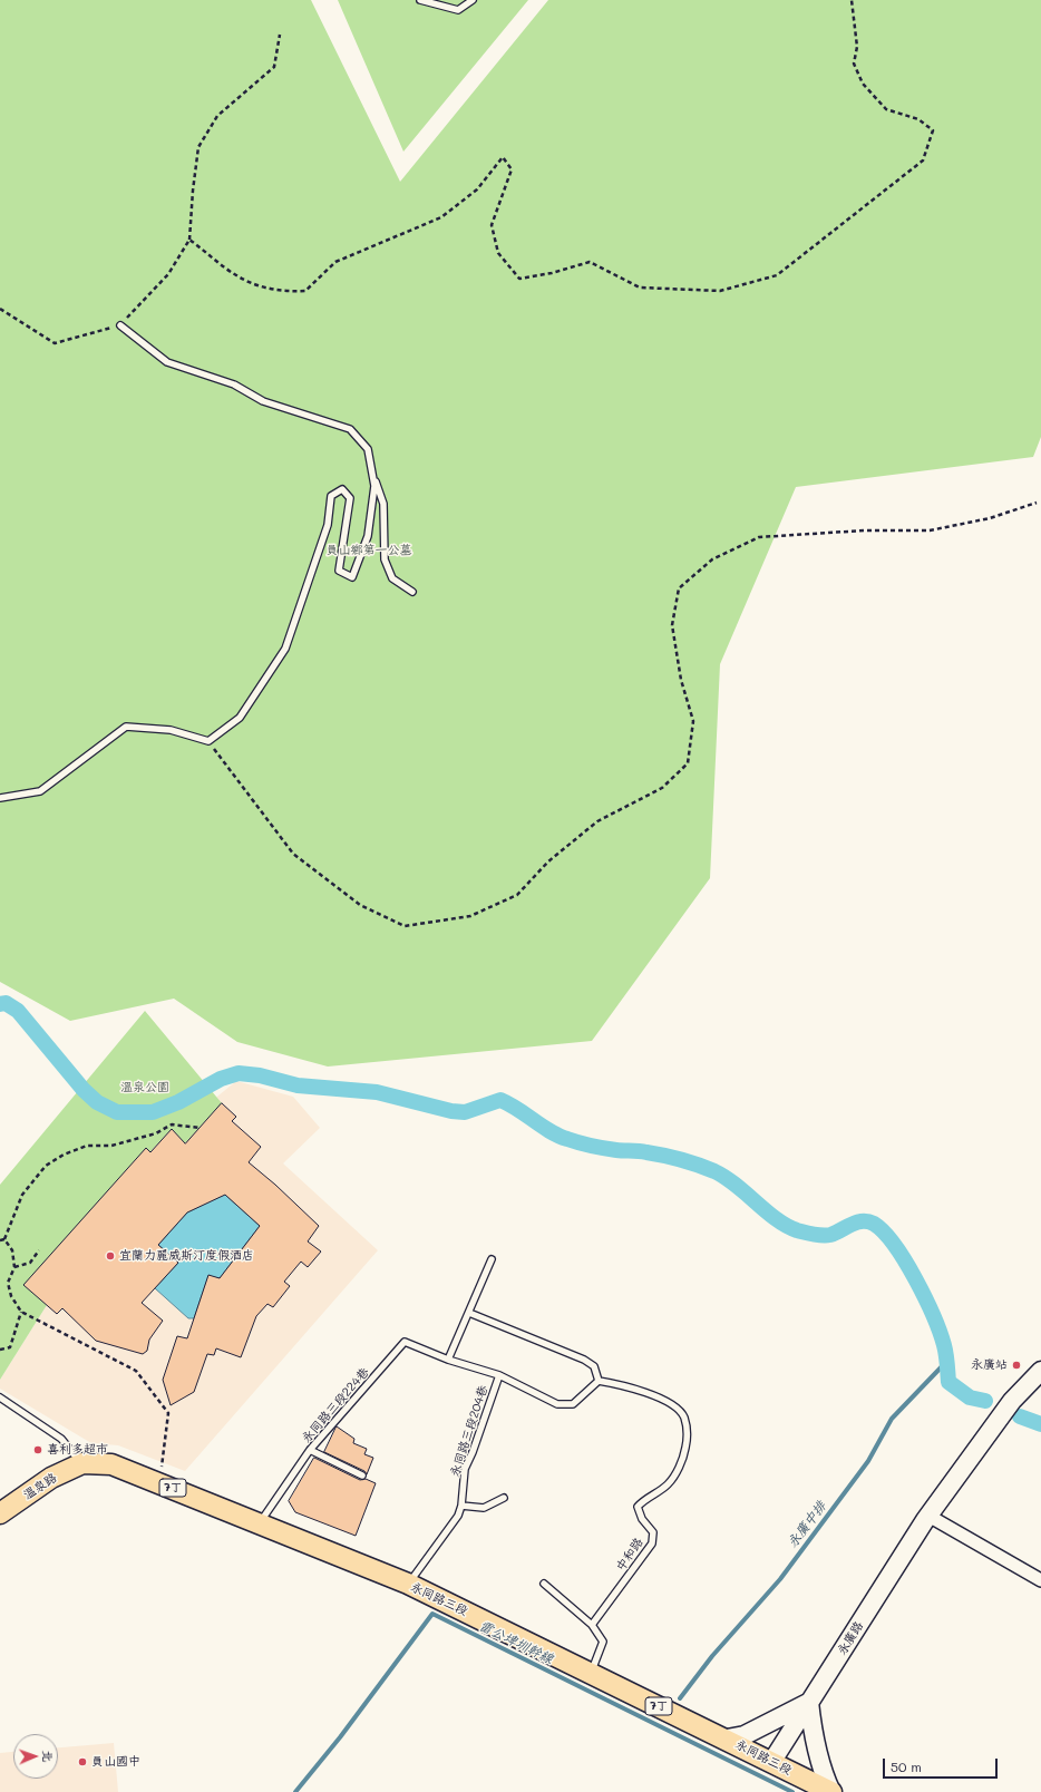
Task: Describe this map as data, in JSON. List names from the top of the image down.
{
  "streets": {
    "main road": ["溫泉路", "7丁", "永同路三段"],
    "street": ["永廣路"],
    "lane": ["永同路三段224巷", "永同路三段204巷", "中和路"]
  },
  "crossings": [
    ["永同路三段224巷", "永同路三段"],
    ["永同路三段204巷", "永同路三段"],
    ["溫泉路", "永同路三段"],
    ["永同路三段", "永廣路"]
  ],
  "water": ["永廣中排", "雷公埤圳幹線"],
  "parks": ["員山鄉第一公墓", "溫泉公園"],
  "places": [
    "宜蘭力麗威斯汀度假酒店",
    "永廣站",
    "喜利多超市",
    "員山國中"
  ],
  "scale_bar": "50 m",
  "north": "right"
}
